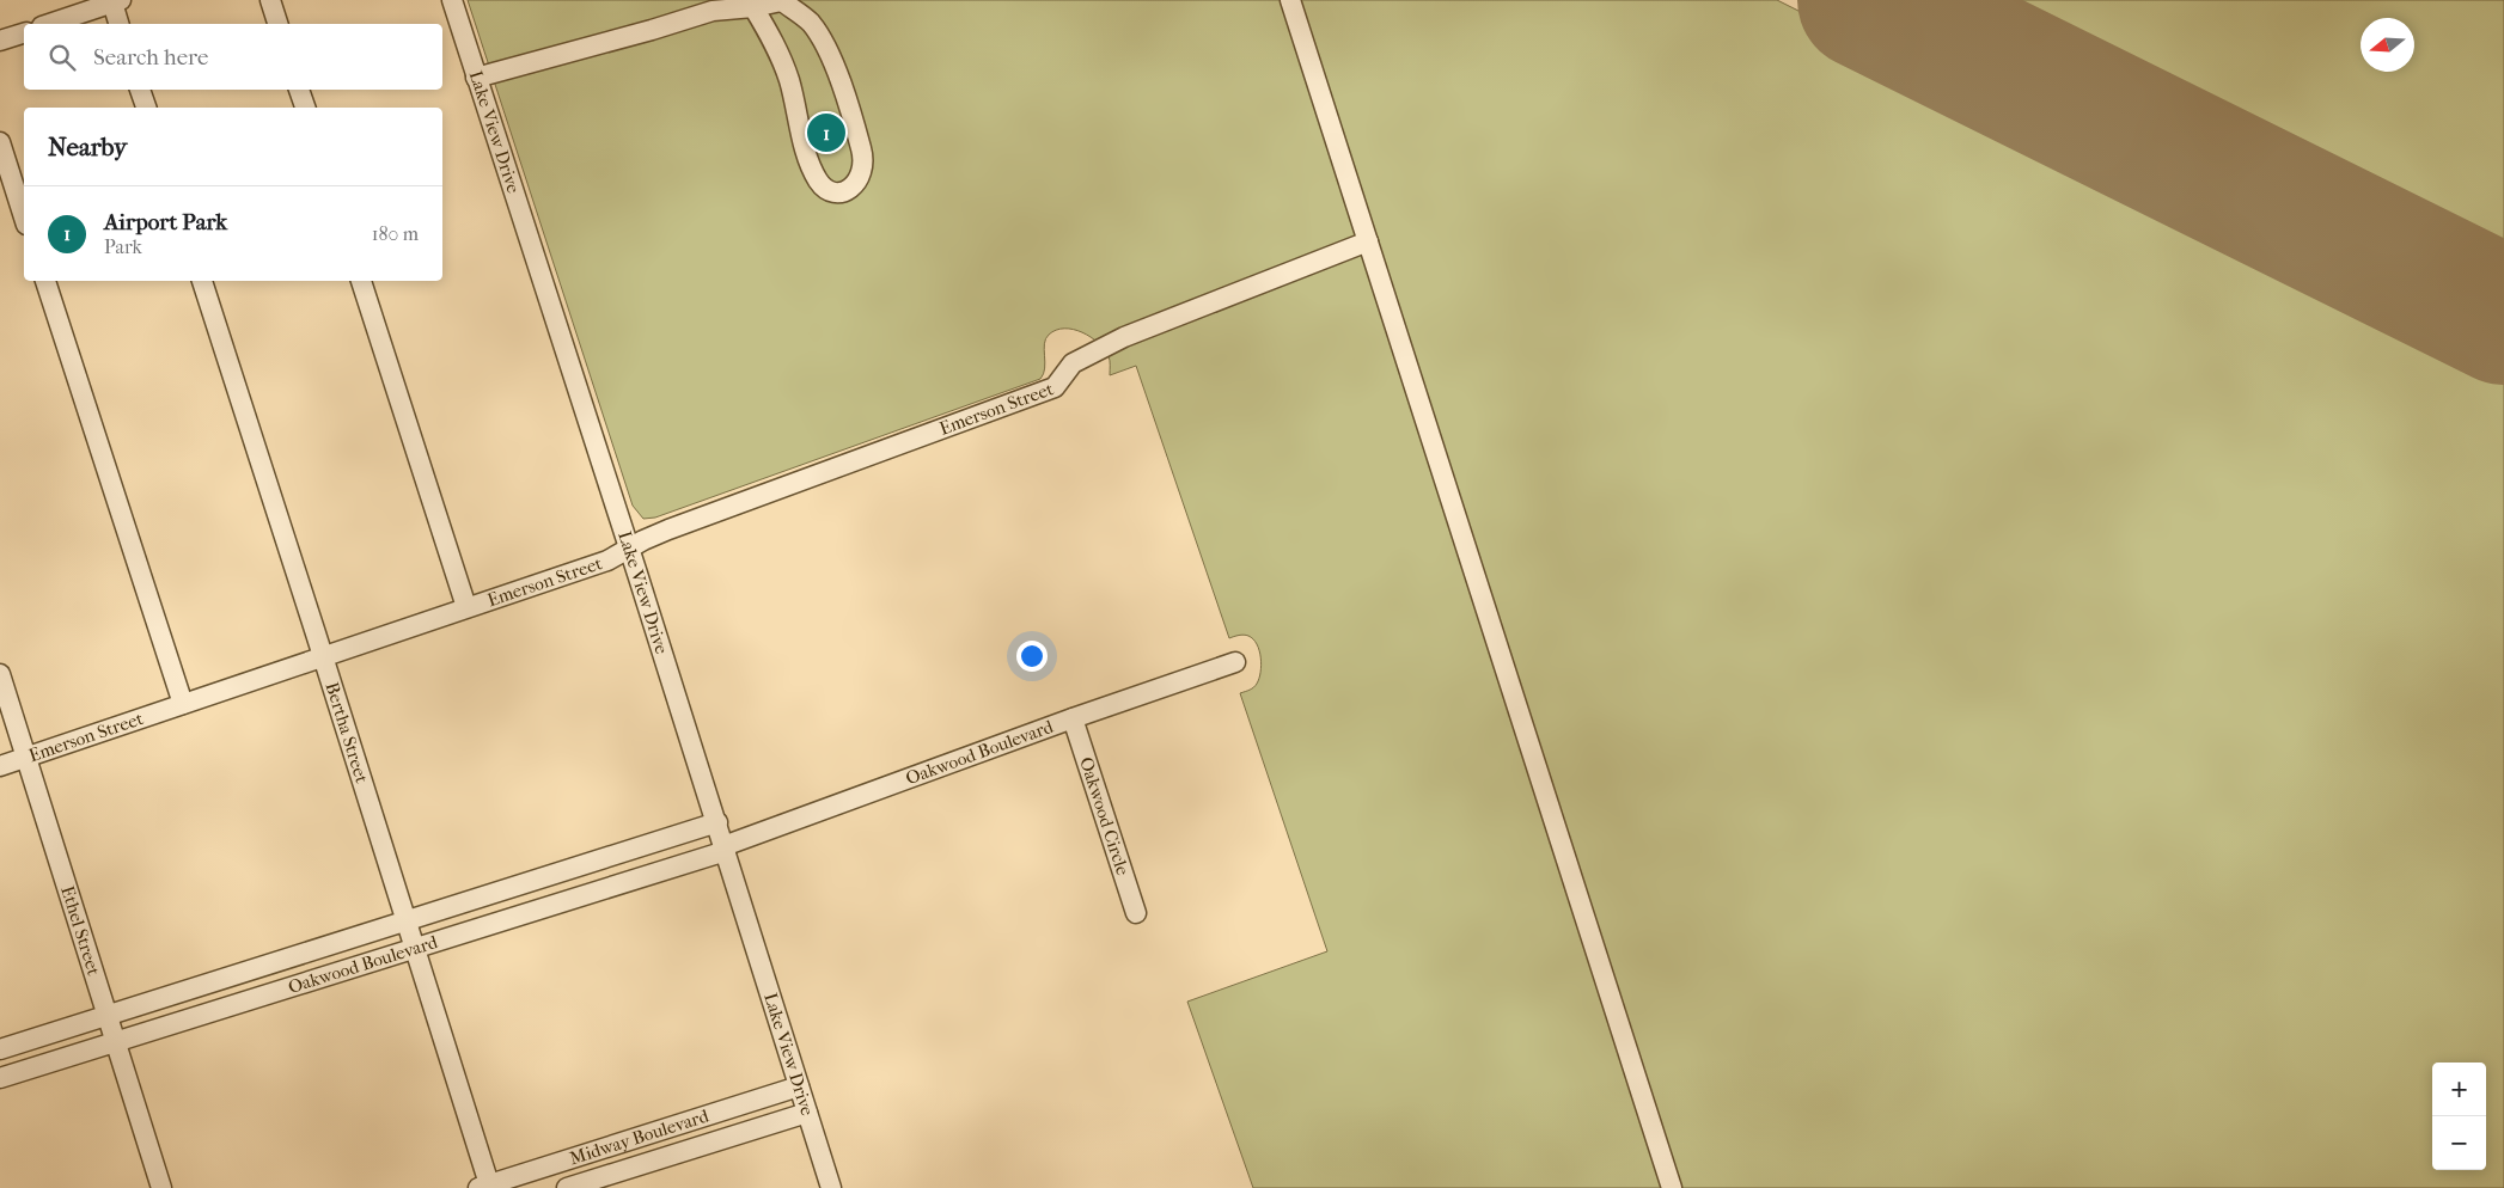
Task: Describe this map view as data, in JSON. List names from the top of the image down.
{
  "streets": {
    "street": [
      "Lake View Drive",
      "Emerson Street",
      "Bertha Street",
      "Oakwood Boulevard",
      "Oakwood Circle",
      "Ethel Street",
      "Midway Boulevard"
    ]
  },
  "crossings": [
    ["Lake View Drive", "Emerson Street"],
    ["Lake View Drive", "Oakwood Boulevard"],
    ["Lake View Drive", "Midway Boulevard"],
    ["Emerson Street", "Bertha Street"],
    ["Emerson Street", "Ethel Street"],
    ["Bertha Street", "Oakwood Boulevard"],
    ["Bertha Street", "Midway Boulevard"],
    ["Oakwood Boulevard", "Oakwood Circle"],
    ["Oakwood Boulevard", "Ethel Street"]
  ],
  "north": "left",
  "page": {
    "search": "Search here",
    "heading": "Nearby",
    "pins": "1",
    "list": [
      {
        "mark": "1",
        "name": "Airport Park",
        "note": "Park",
        "value": "180 m"
      }
    ],
    "map_buttons": ["+", "−"]
  }
}
